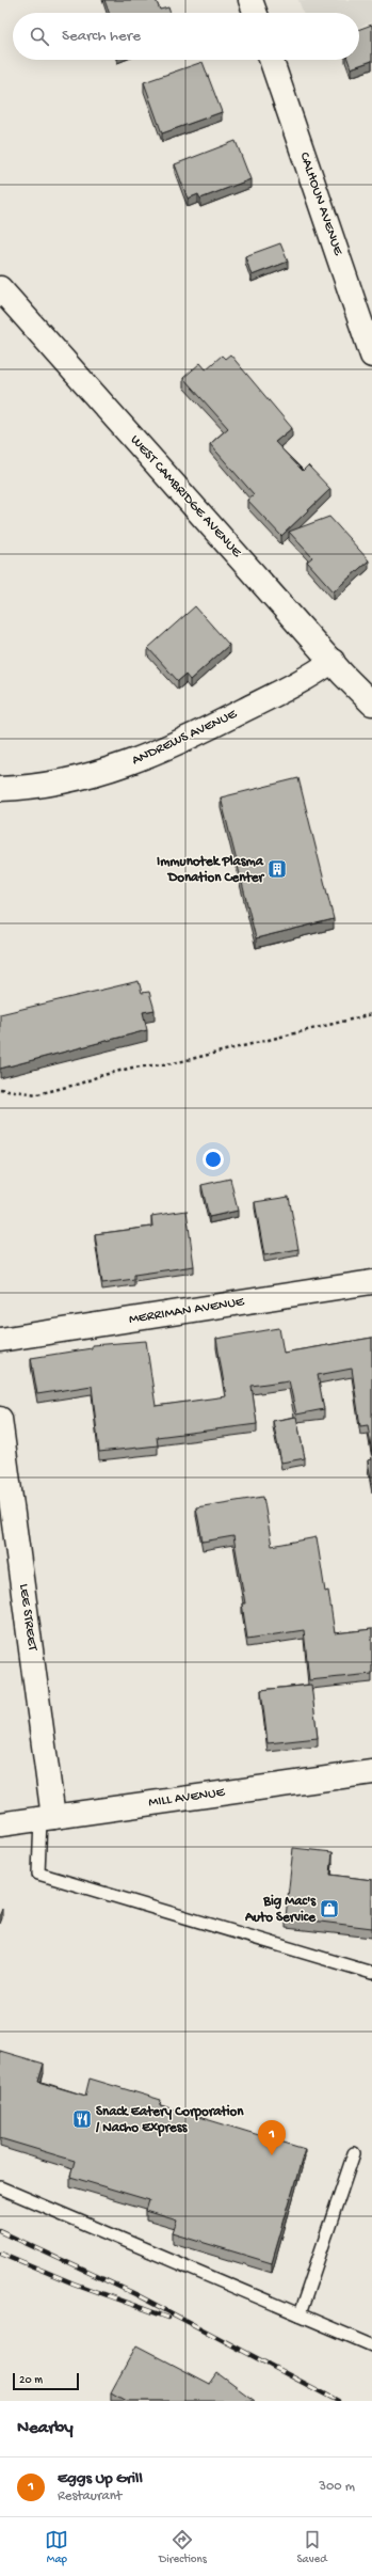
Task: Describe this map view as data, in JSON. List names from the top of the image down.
{
  "streets": {
    "street": [
      "CALHOUN AVENUE",
      "WEST CAMBRIDGE AVENUE",
      "ANDREWS AVENUE",
      "MERRIMAN AVENUE",
      "LEE STREET",
      "MILL AVENUE"
    ]
  },
  "crossings": [
    ["WEST CAMBRIDGE AVENUE", "ANDREWS AVENUE"],
    ["LEE STREET", "MILL AVENUE"]
  ],
  "places": {
    "building": ["Immunotek Plasma Donation Center"],
    "shop": ["Big Mac's Auto Service"],
    "restaurant": ["Snack Eatery Corporation / Nacho Express"]
  },
  "scale_bar": "20 m",
  "page": {
    "search": "Search here",
    "pins": "1",
    "scale": "20 m",
    "heading": "Nearby",
    "list": [
      {
        "mark": "1",
        "name": "Eggs Up Grill",
        "note": "Restaurant",
        "value": "300 m"
      }
    ],
    "nav": ["Map", "Directions", "Saved"]
  }
}
